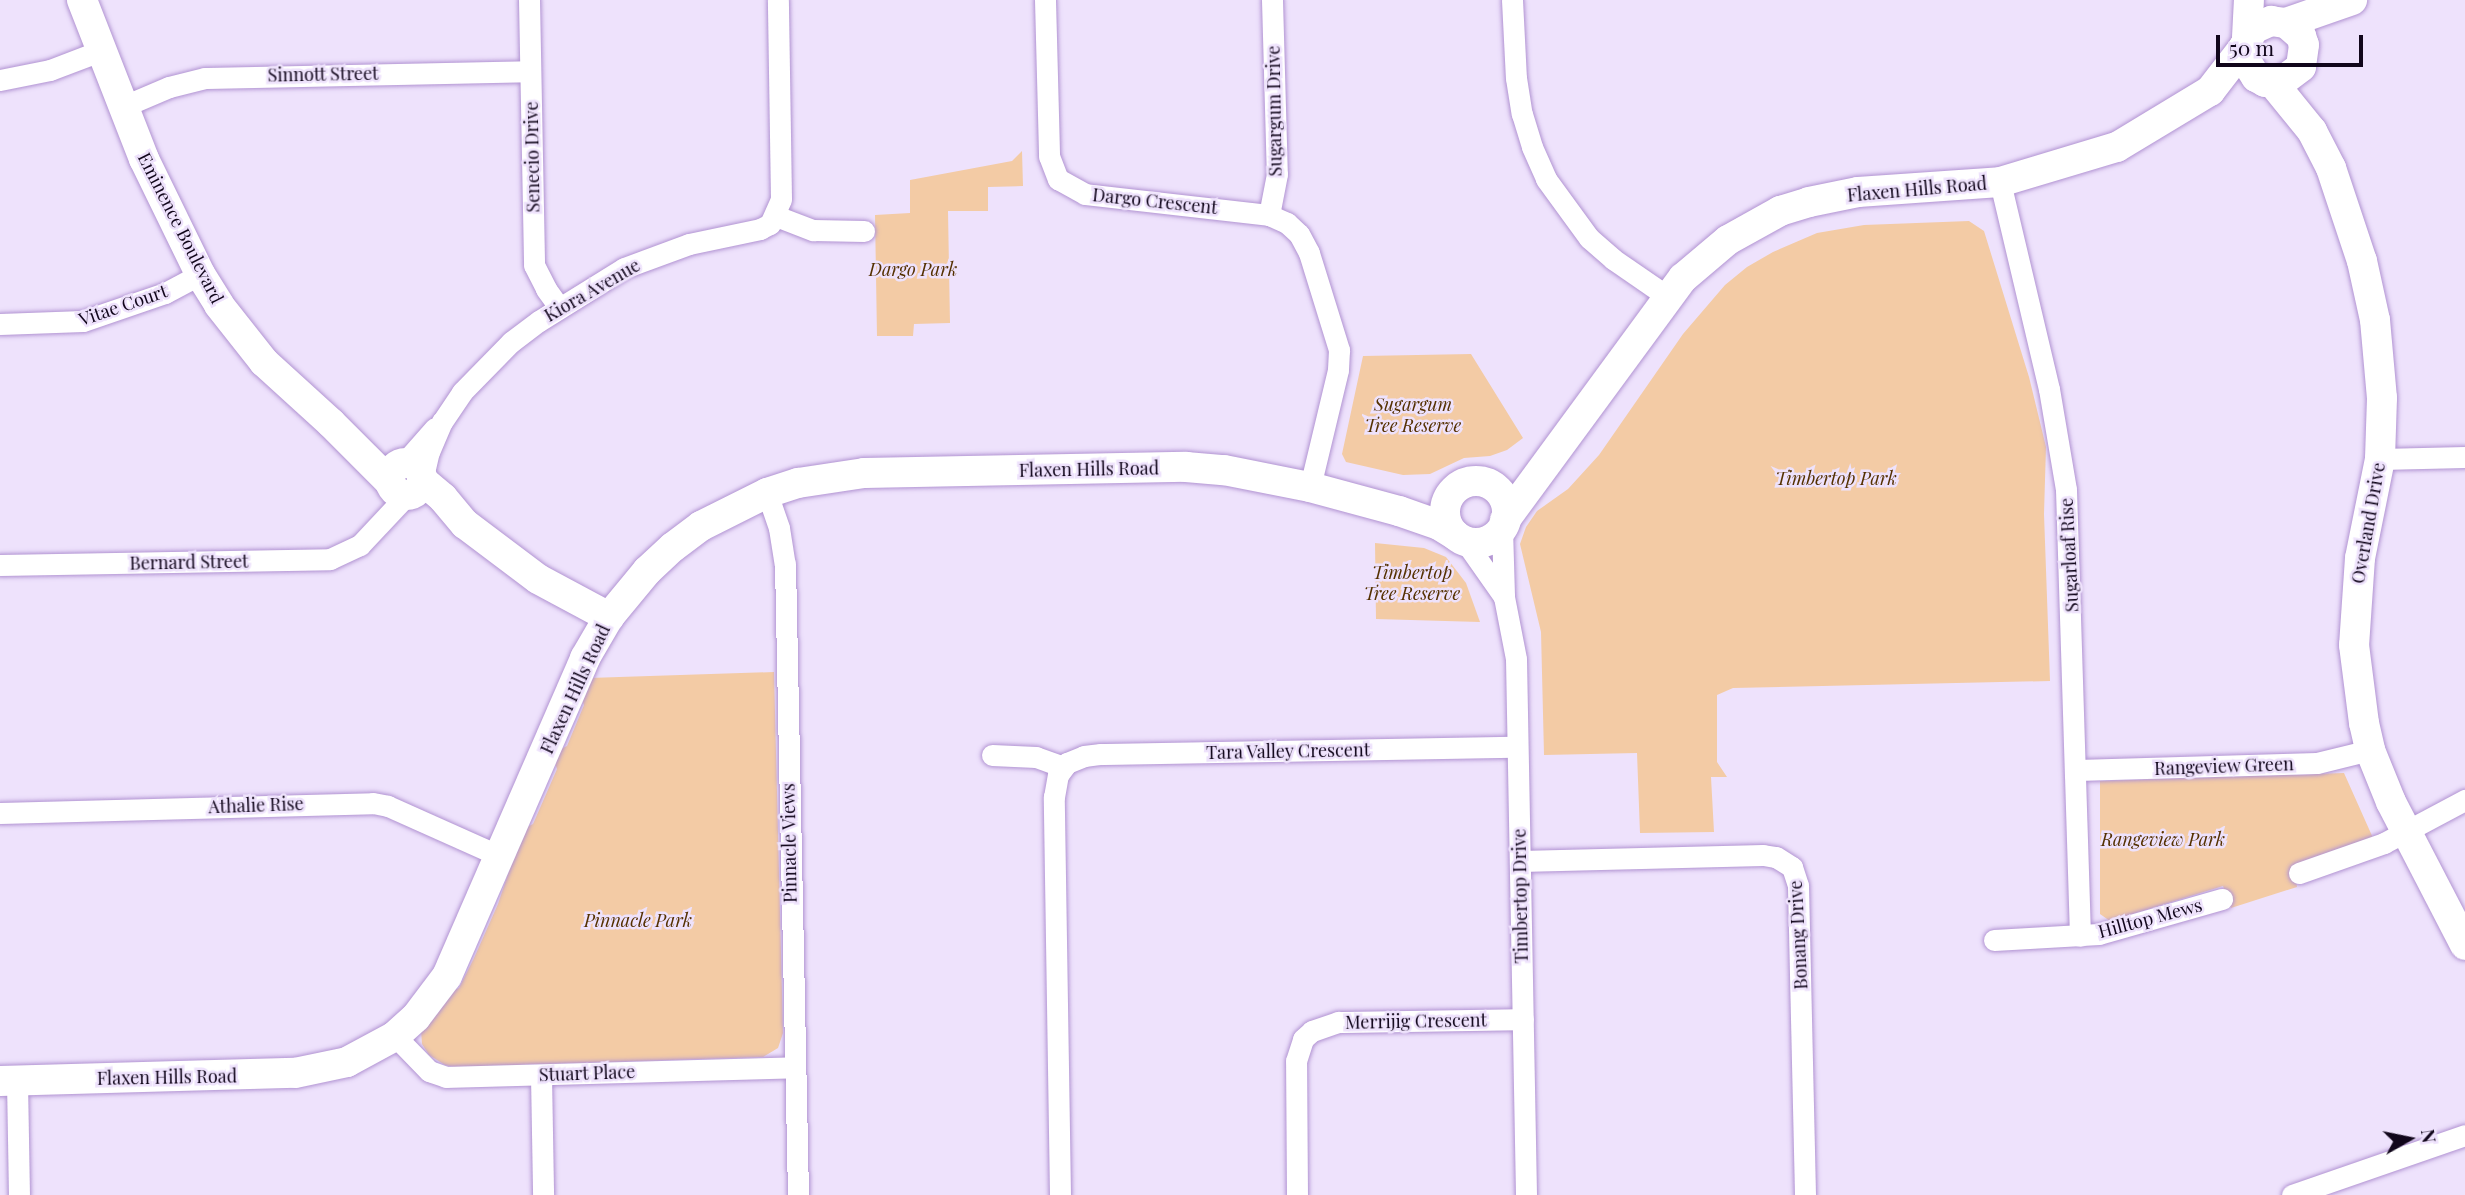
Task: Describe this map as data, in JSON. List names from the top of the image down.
{
  "streets": {
    "street": [
      "Sinnott Street",
      "Sugargum Drive",
      "Senecio Drive",
      "Flaxen Hills Road",
      "Dargo Crescent",
      "Eminence Boulevard",
      "Kiora Avenue",
      "Vitae Court",
      "Overland Drive",
      "Sugarloaf Rise",
      "Bernard Street",
      "Tara Valley Crescent",
      "Rangeview Green",
      "Athalie Rise",
      "Pinnacle Views",
      "Timbertop Drive",
      "Hilltop Mews",
      "Bonang Drive",
      "Merrijig Crescent",
      "Stuart Place"
    ]
  },
  "crossings": [
    ["Sinnott Street", "Senecio Drive"],
    ["Sinnott Street", "Eminence Boulevard"],
    ["Sugargum Drive", "Dargo Crescent"],
    ["Senecio Drive", "Kiora Avenue"],
    ["Flaxen Hills Road", "Eminence Boulevard"],
    ["Flaxen Hills Road", "Overland Drive"],
    ["Flaxen Hills Road", "Sugarloaf Rise"],
    ["Flaxen Hills Road", "Athalie Rise"],
    ["Flaxen Hills Road", "Pinnacle Views"],
    ["Flaxen Hills Road", "Timbertop Drive"],
    ["Flaxen Hills Road", "Stuart Place"],
    ["Eminence Boulevard", "Kiora Avenue"],
    ["Eminence Boulevard", "Vitae Court"],
    ["Eminence Boulevard", "Bernard Street"],
    ["Kiora Avenue", "Bernard Street"],
    ["Overland Drive", "Rangeview Green"],
    ["Sugarloaf Rise", "Rangeview Green"],
    ["Sugarloaf Rise", "Hilltop Mews"],
    ["Tara Valley Crescent", "Timbertop Drive"],
    ["Pinnacle Views", "Stuart Place"],
    ["Timbertop Drive", "Bonang Drive"],
    ["Timbertop Drive", "Merrijig Crescent"]
  ],
  "parks": [
    "Dargo Park",
    "Sugargum Tree Reserve",
    "Timbertop Park",
    "Timbertop Tree Reserve",
    "Rangeview Park",
    "Pinnacle Park"
  ],
  "scale_bar": "50 m",
  "north": "right"
}
